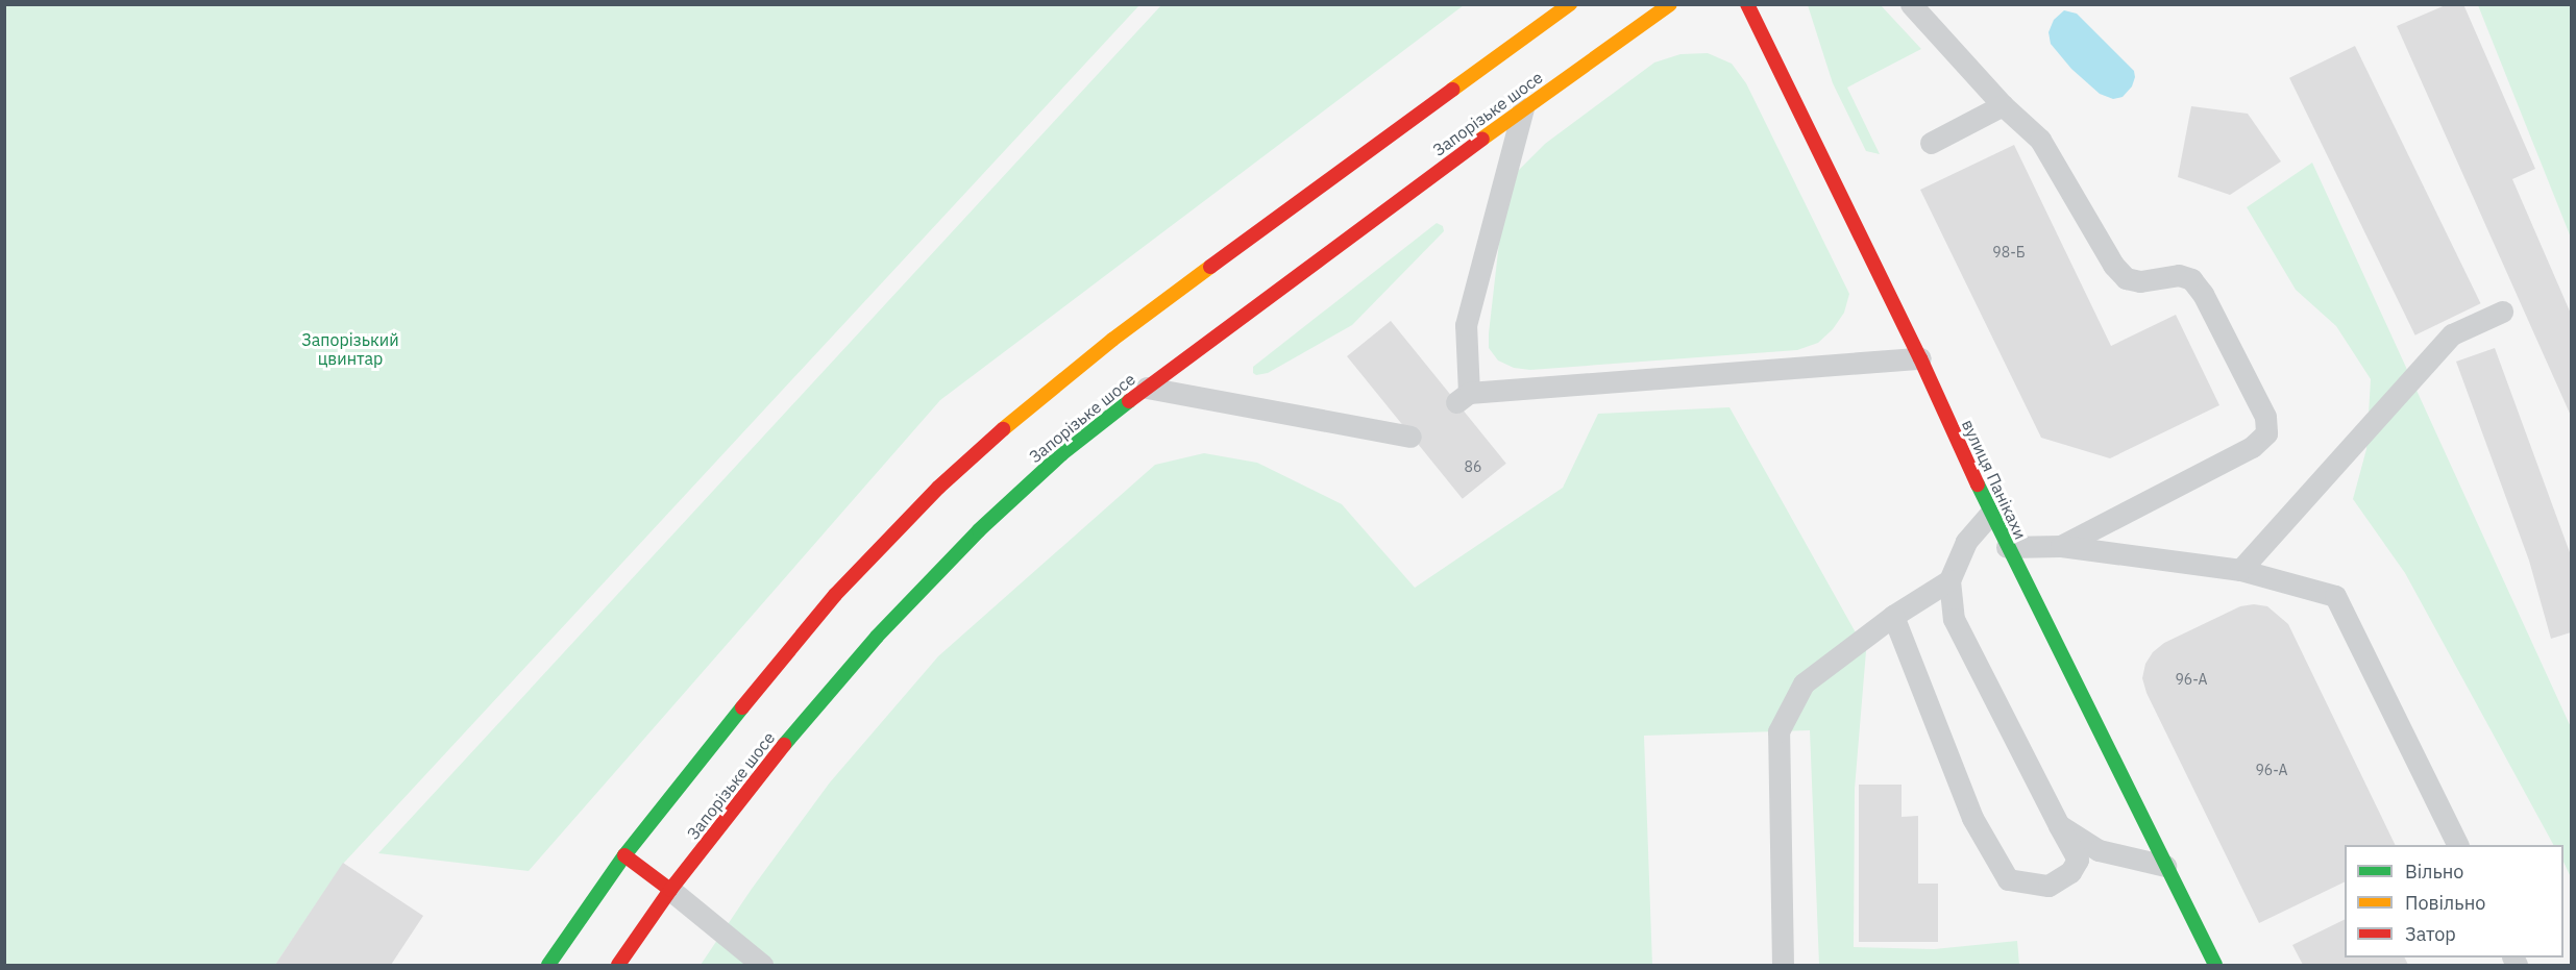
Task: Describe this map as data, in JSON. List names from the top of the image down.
{
  "streets": {
    "main road": ["Запорізьке шосе", "вулиця Панікахи"]
  },
  "parks": ["Запорізький цвинтар"],
  "house_numbers": [
    "98-Б",
    "86",
    "96-А",
    "96-А"
  ],
  "legend": ["Вільно", "Повільно", "Затор"]
}
